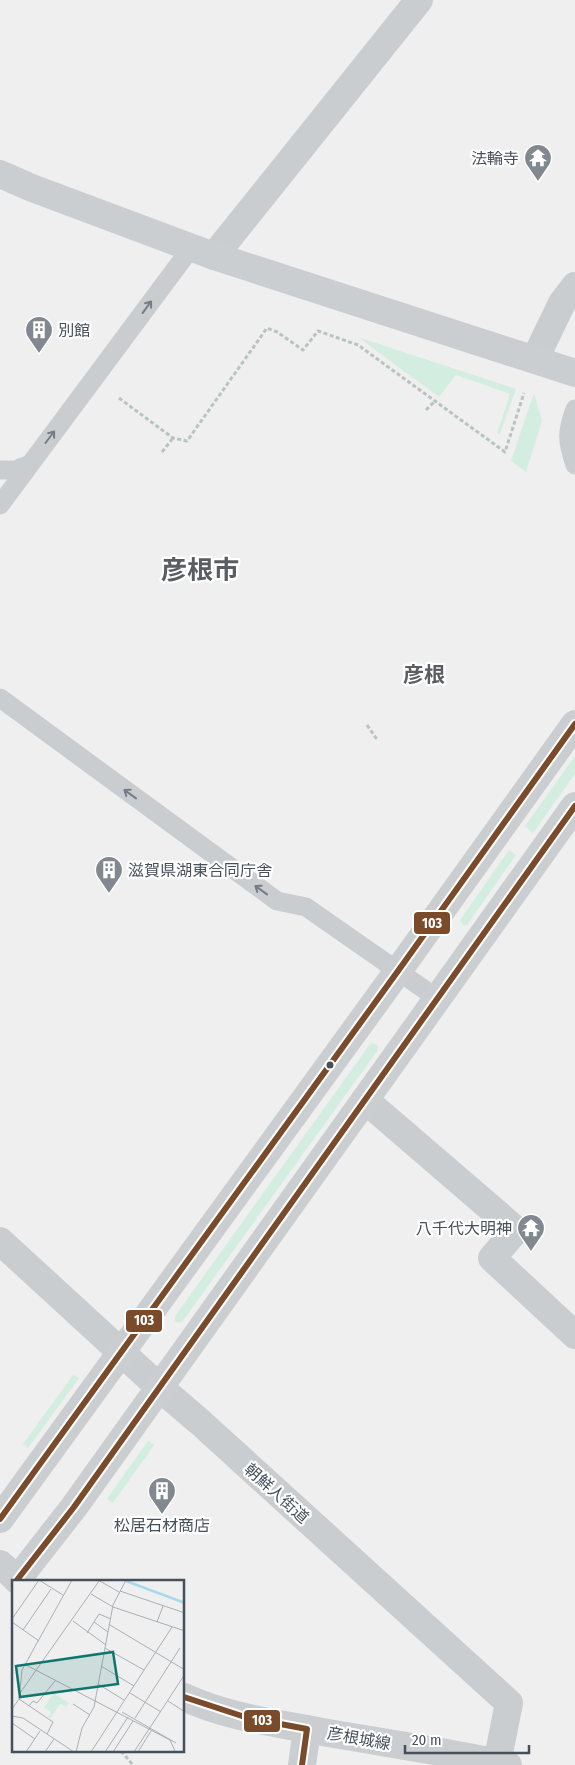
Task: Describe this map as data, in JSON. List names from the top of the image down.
{
  "streets": {
    "main road": ["彦根城線"],
    "street": ["朝鮮人街道"]
  },
  "crossings": [
    ["朝鮮人街道", "彦根城線"]
  ],
  "districts": ["彦根市", "彦根"],
  "places": {
    "temple": ["法輪寺", "八千代大明神"],
    "building": ["別館", "滋賀県湖東合同庁舎", "松居石材商店"]
  },
  "lines": ["transit line 103"],
  "scale_bar": "20 m"
}
